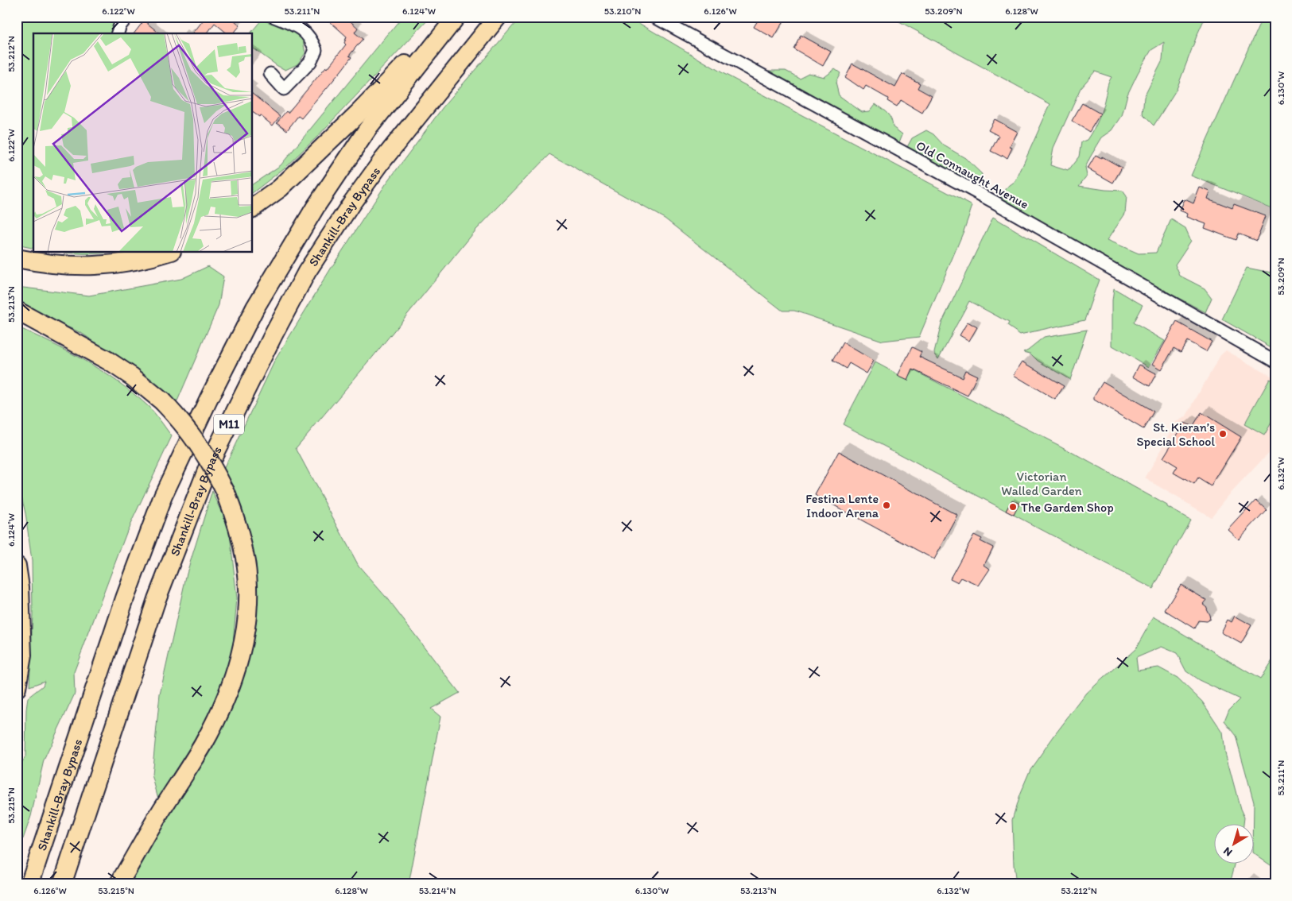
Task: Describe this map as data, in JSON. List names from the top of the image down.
{
  "streets": {
    "highway": ["Shankill-Bray Bypass", "M11"],
    "street": ["Old Connaught Avenue"]
  },
  "parks": ["Victorian Walled Garden"],
  "places": ["St. Kieran’s Special School", "Festina Lente Indoor Arena", "The Garden Shop"],
  "north": "bottom left",
  "coordinates": [
    "6.122°W",
    "53.211°N",
    "6.124°W",
    "53.210°N",
    "6.126°W",
    "53.209°N",
    "6.128°W",
    "53.212°N",
    "6.130°W",
    "53.213°N",
    "6.132°W",
    "53.215°N",
    "53.214°N"
  ]
}
